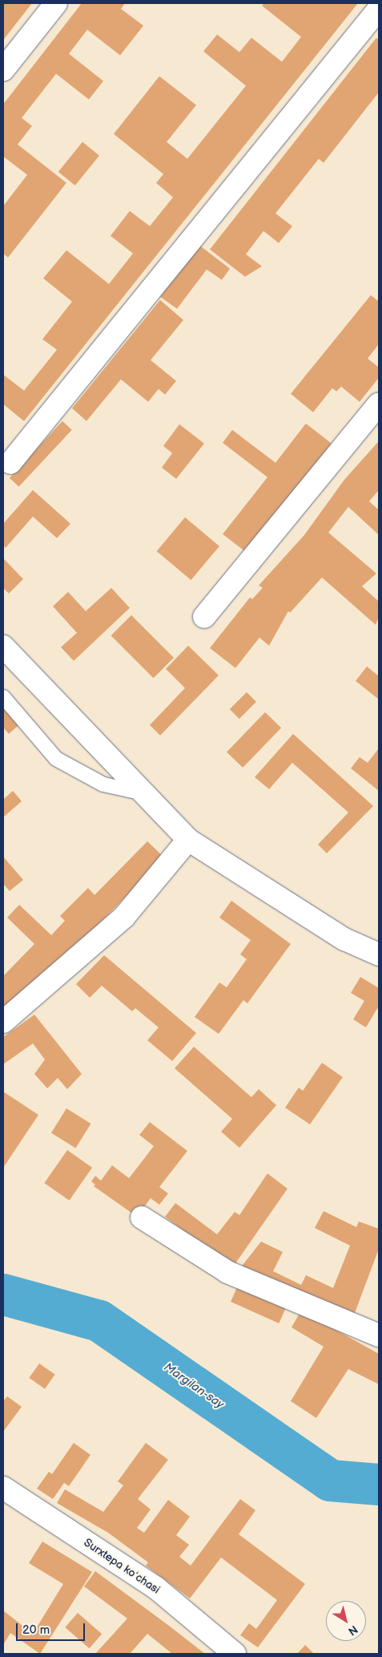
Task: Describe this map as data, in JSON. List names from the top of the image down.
{
  "streets": {
    "street": ["Surxtepa koʻchasi"]
  },
  "water": ["Margilan-say"],
  "scale_bar": "20 m",
  "north": "bottom right"
}
